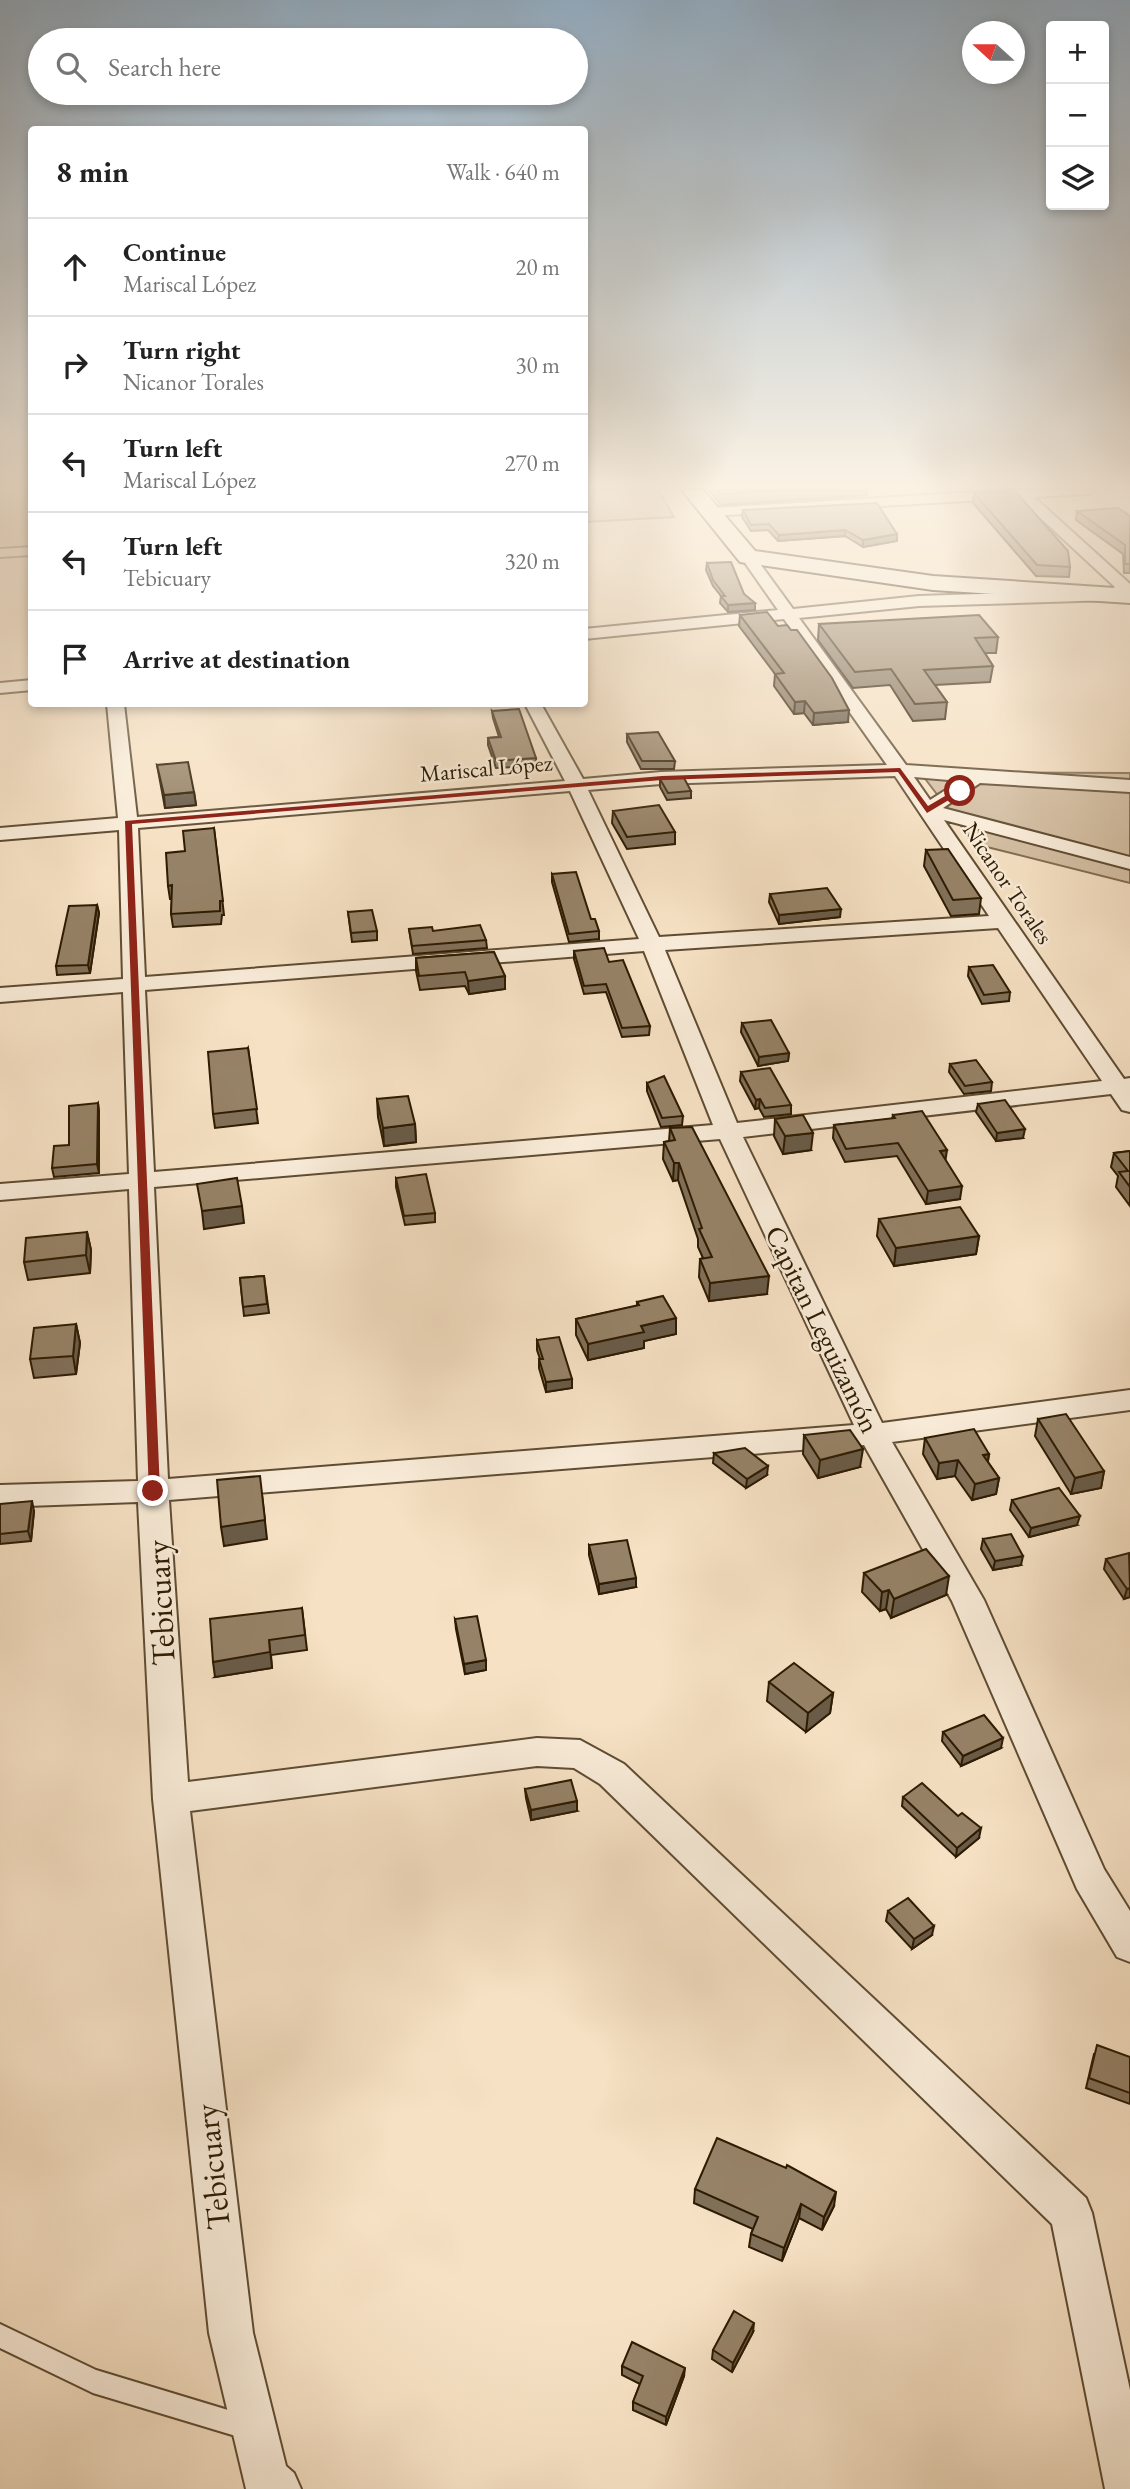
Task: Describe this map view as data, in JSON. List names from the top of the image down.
{
  "streets": {
    "street": [
      "Mariscal López",
      "Nicanor Torales",
      "Capitan Leguizamón",
      "Tebicuary"
    ]
  },
  "crossings": [
    ["Mariscal López", "Nicanor Torales"],
    ["Mariscal López", "Capitan Leguizamón"],
    ["Mariscal López", "Tebicuary"]
  ],
  "north": "left",
  "page": {
    "map_buttons": ["+", "−"],
    "search": "Search here",
    "heading": ["8 min", "Walk · 640 m"],
    "list": [
      ["Continue", "Mariscal López", "20 m"],
      ["Turn right", "Nicanor Torales", "30 m"],
      ["Turn left", "Mariscal López", "270 m"],
      ["Turn left", "Tebicuary", "320 m"],
      "Arrive at destination"
    ]
  }
}
